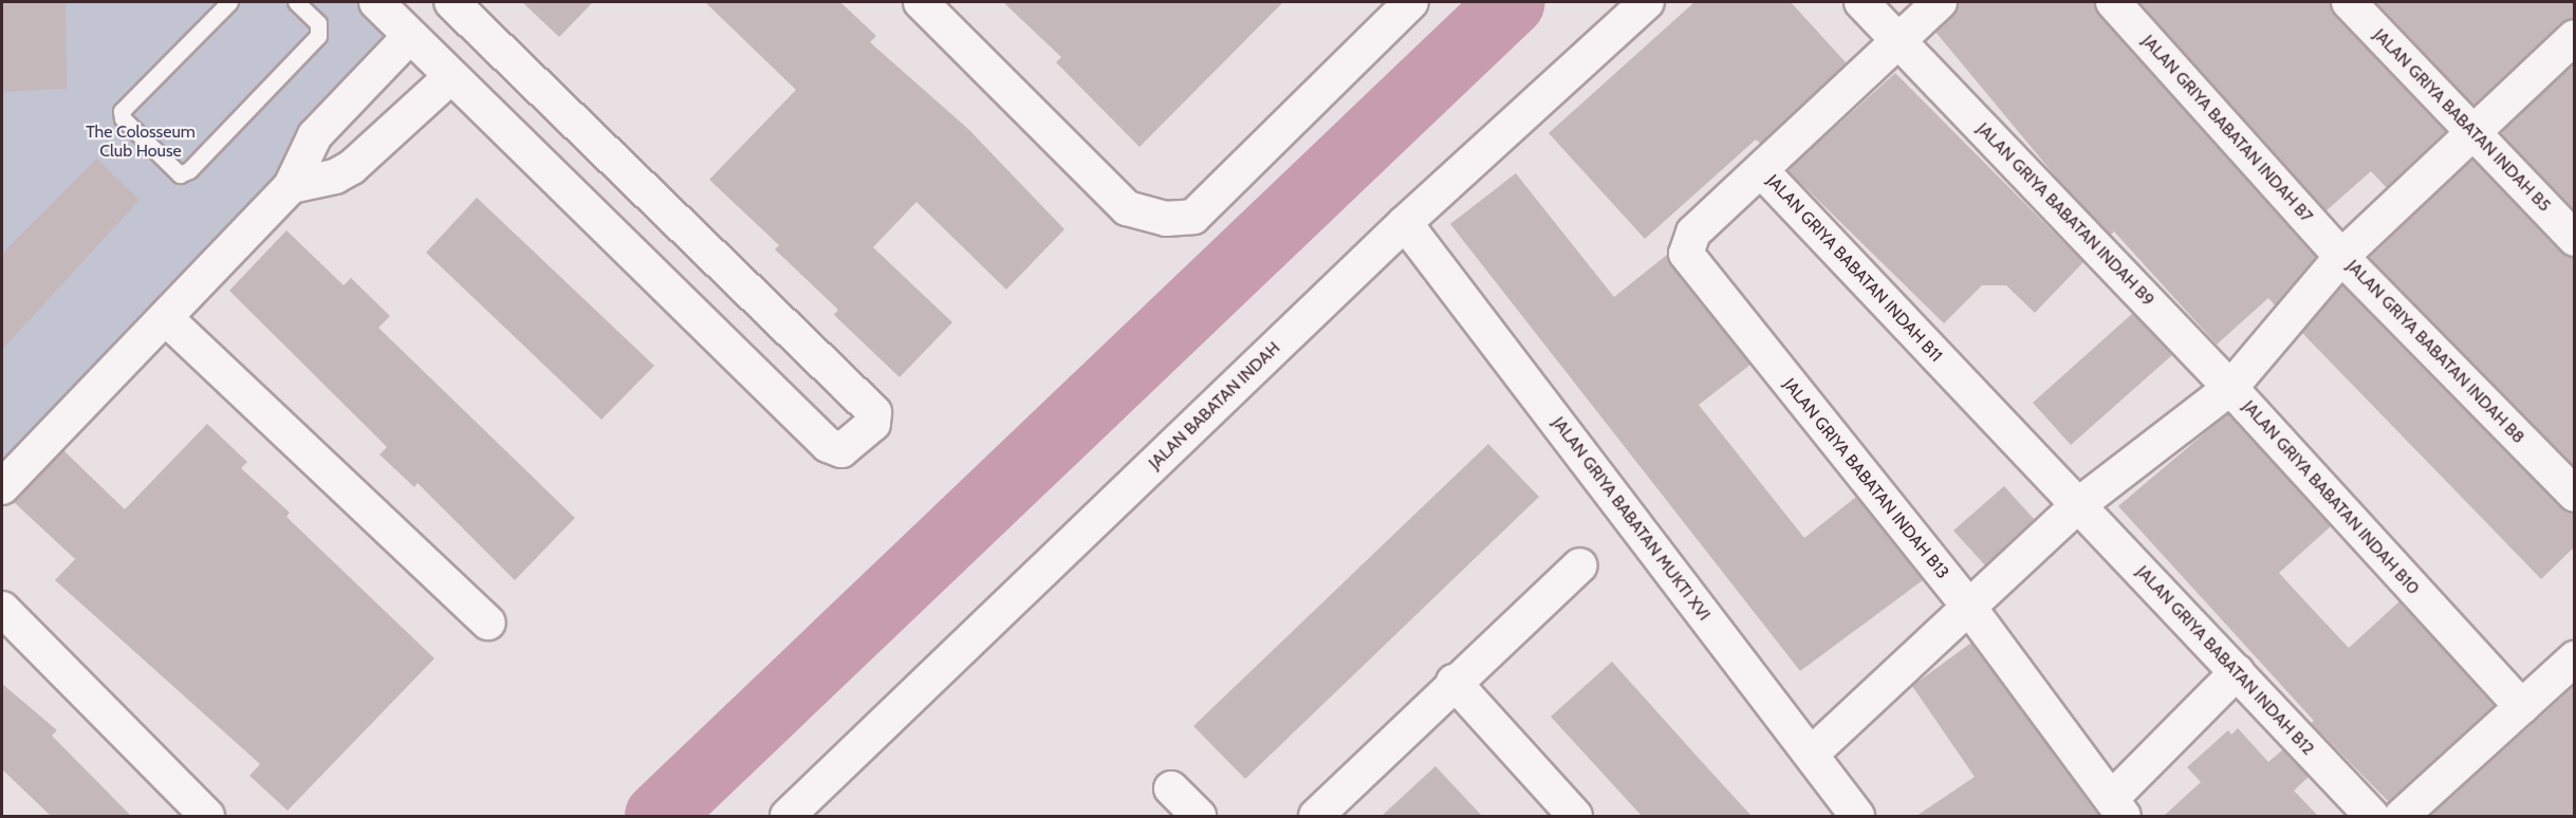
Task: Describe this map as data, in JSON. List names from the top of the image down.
{
  "streets": {
    "street": [
      "JALAN GRIYA BABATAN INDAH B5",
      "JALAN GRIYA BABATAN INDAH B7",
      "JALAN GRIYA BABATAN INDAH B9",
      "JALAN GRIYA BABATAN INDAH B11",
      "JALAN GRIYA BABATAN INDAH B8",
      "JALAN BABATAN INDAH",
      "JALAN GRIYA BABATAN INDAH B13",
      "JALAN GRIYA BABATAN INDAH B10",
      "JALAN GRIYA BABATAN MUKTI XVI",
      "JALAN GRIYA BABATAN INDAH B12"
    ]
  },
  "crossings": [
    ["JALAN GRIYA BABATAN INDAH B5", "JALAN GRIYA BABATAN INDAH B8"],
    ["JALAN GRIYA BABATAN INDAH B7", "JALAN GRIYA BABATAN INDAH B8"],
    ["JALAN GRIYA BABATAN INDAH B7", "JALAN GRIYA BABATAN INDAH B10"],
    ["JALAN GRIYA BABATAN INDAH B9", "JALAN GRIYA BABATAN INDAH B11"],
    ["JALAN GRIYA BABATAN INDAH B9", "JALAN GRIYA BABATAN INDAH B10"],
    ["JALAN GRIYA BABATAN INDAH B11", "JALAN GRIYA BABATAN INDAH B13"],
    ["JALAN GRIYA BABATAN INDAH B11", "JALAN GRIYA BABATAN INDAH B12"],
    ["JALAN GRIYA BABATAN INDAH B8", "JALAN GRIYA BABATAN INDAH B10"],
    ["JALAN BABATAN INDAH", "JALAN GRIYA BABATAN MUKTI XVI"],
    ["JALAN GRIYA BABATAN INDAH B13", "JALAN GRIYA BABATAN INDAH B12"]
  ],
  "parks": ["The Colosseum Club House"]
}
